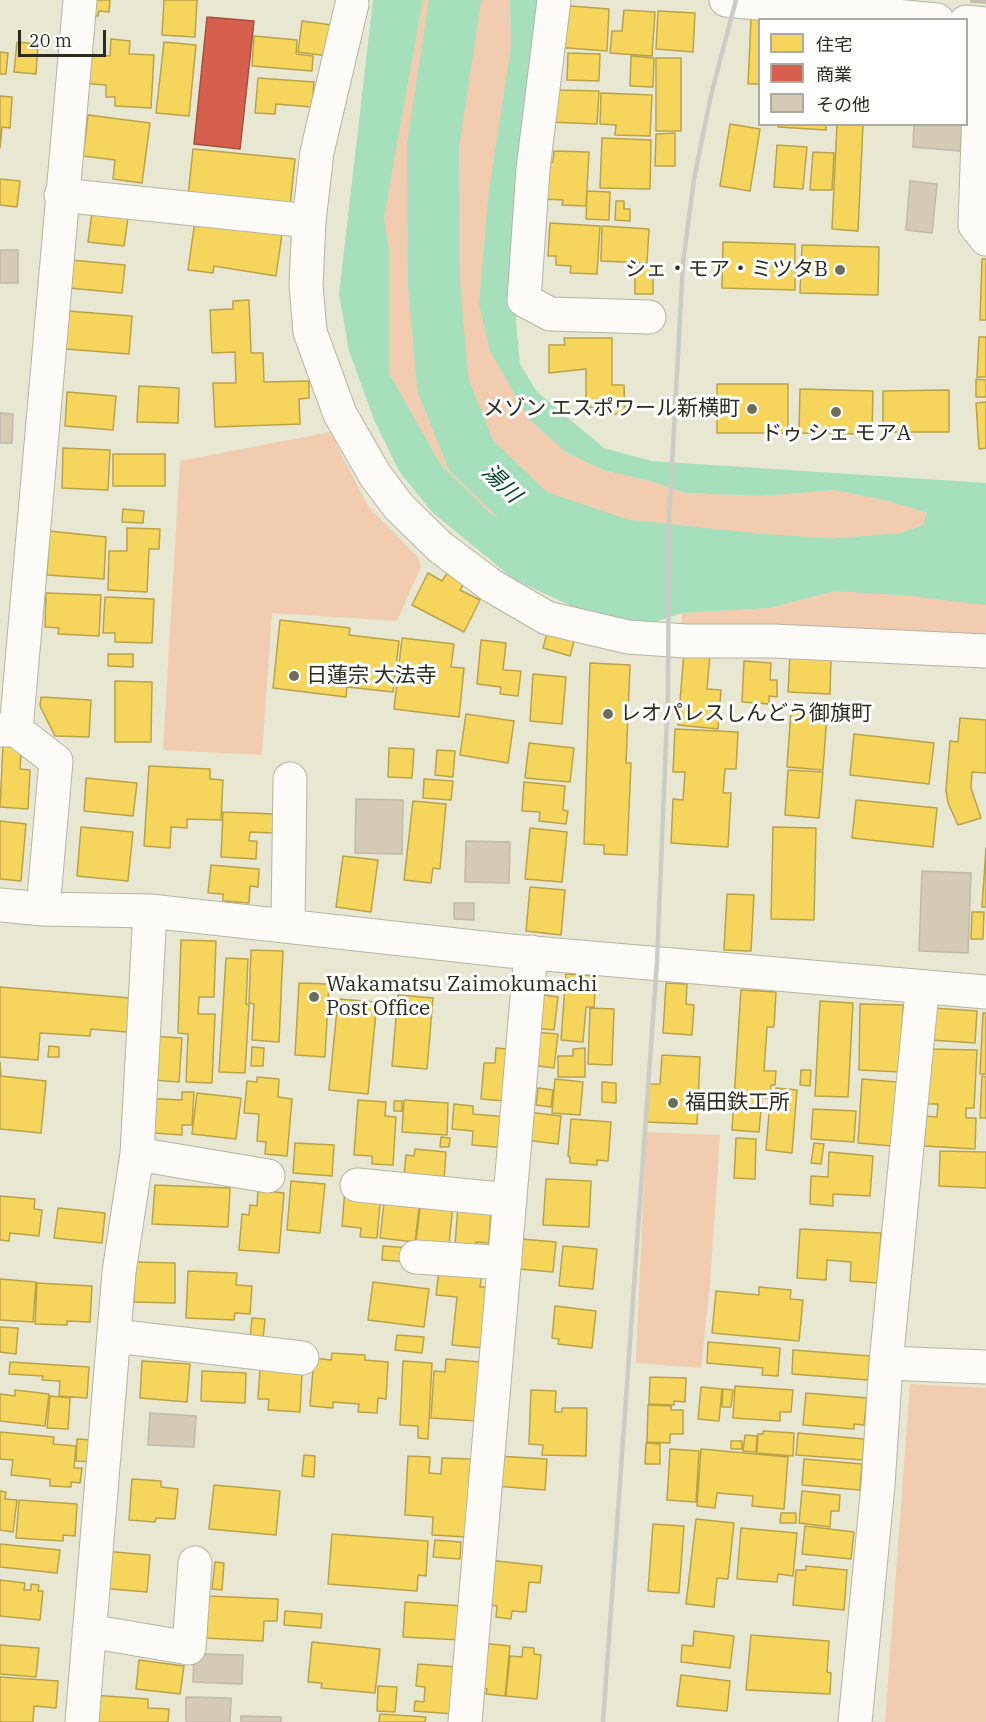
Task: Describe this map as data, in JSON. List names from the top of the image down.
{
  "water": ["湯川"],
  "places": [
    "シェ・モア・ミツタB",
    "メゾン エスポワール新横町",
    "ドゥ シェ モアA",
    "日蓮宗 大法寺",
    "レオパレスしんどう御旗町",
    "Wakamatsu Zaimokumachi Post Office",
    "福田鉄工所"
  ],
  "legend": ["住宅", "商業", "その他"],
  "scale_bar": "20 m"
}
